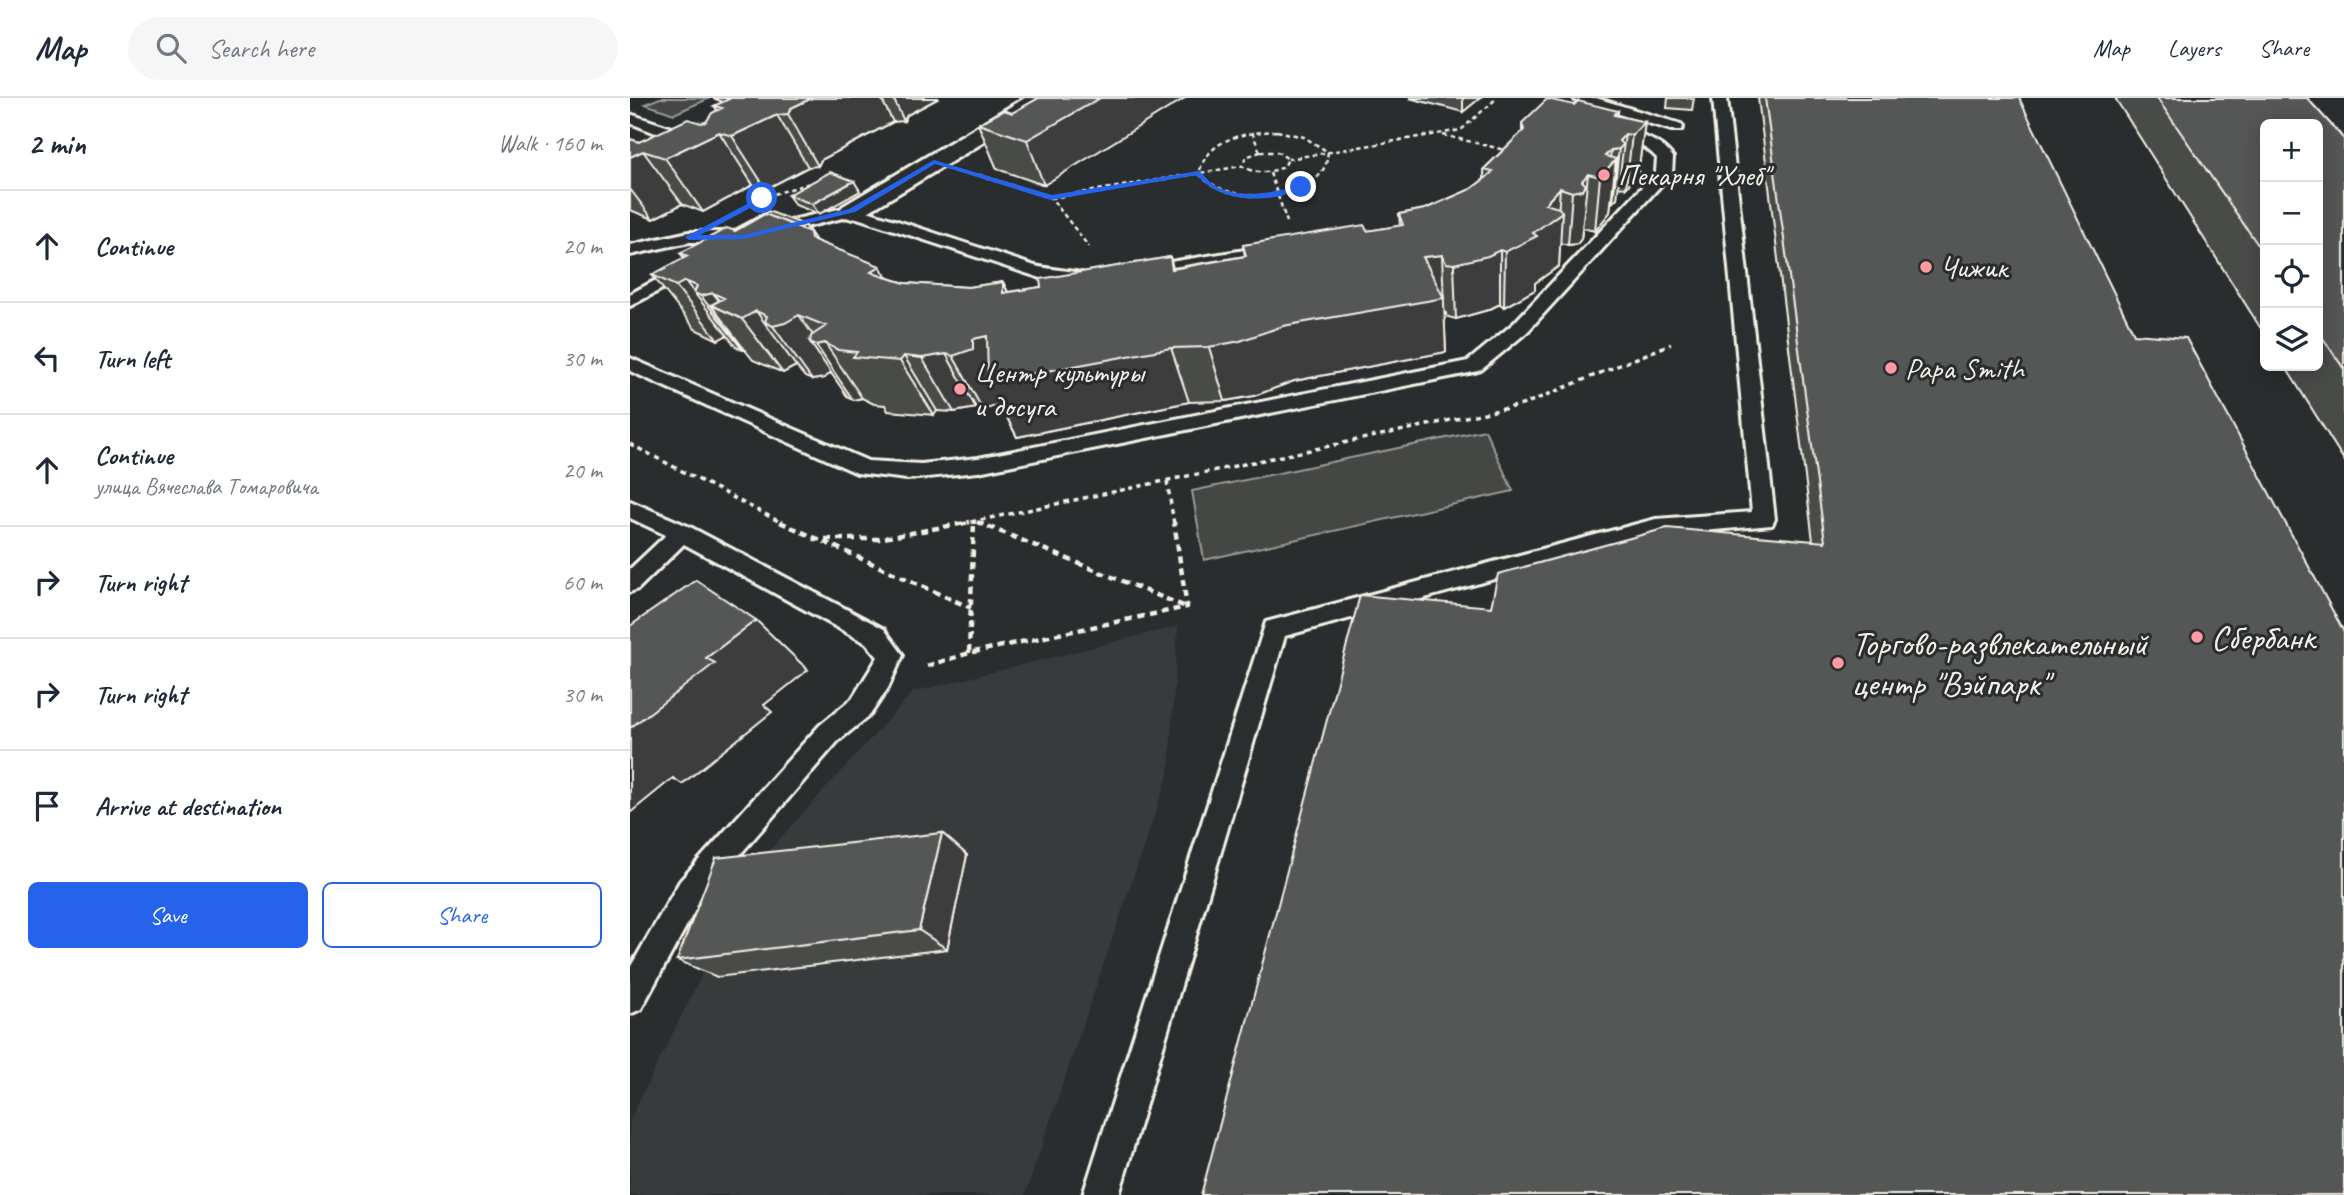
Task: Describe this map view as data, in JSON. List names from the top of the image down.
{
  "places": [
    "Пекарня \"Хлеб\"",
    "Чижик",
    "Papa Smith",
    "Центр культуры и досуга",
    "Сбербанк",
    "Торгово-развлекательный центр \"Вэйпарк\""
  ],
  "page": {
    "header": "Map",
    "search": "Search here",
    "nav": ["Map", "Layers", "Share"],
    "heading": ["2 min", "Walk · 160 m"],
    "map_buttons": ["+", "−"],
    "list": [
      ["Continue", "20 m"],
      ["Turn left", "30 m"],
      ["Continue", "улица Вячеслава Томаровича", "20 m"],
      ["Turn right", "60 m"],
      ["Turn right", "30 m"],
      "Arrive at destination"
    ],
    "buttons": ["Save", "Share"]
  }
}
